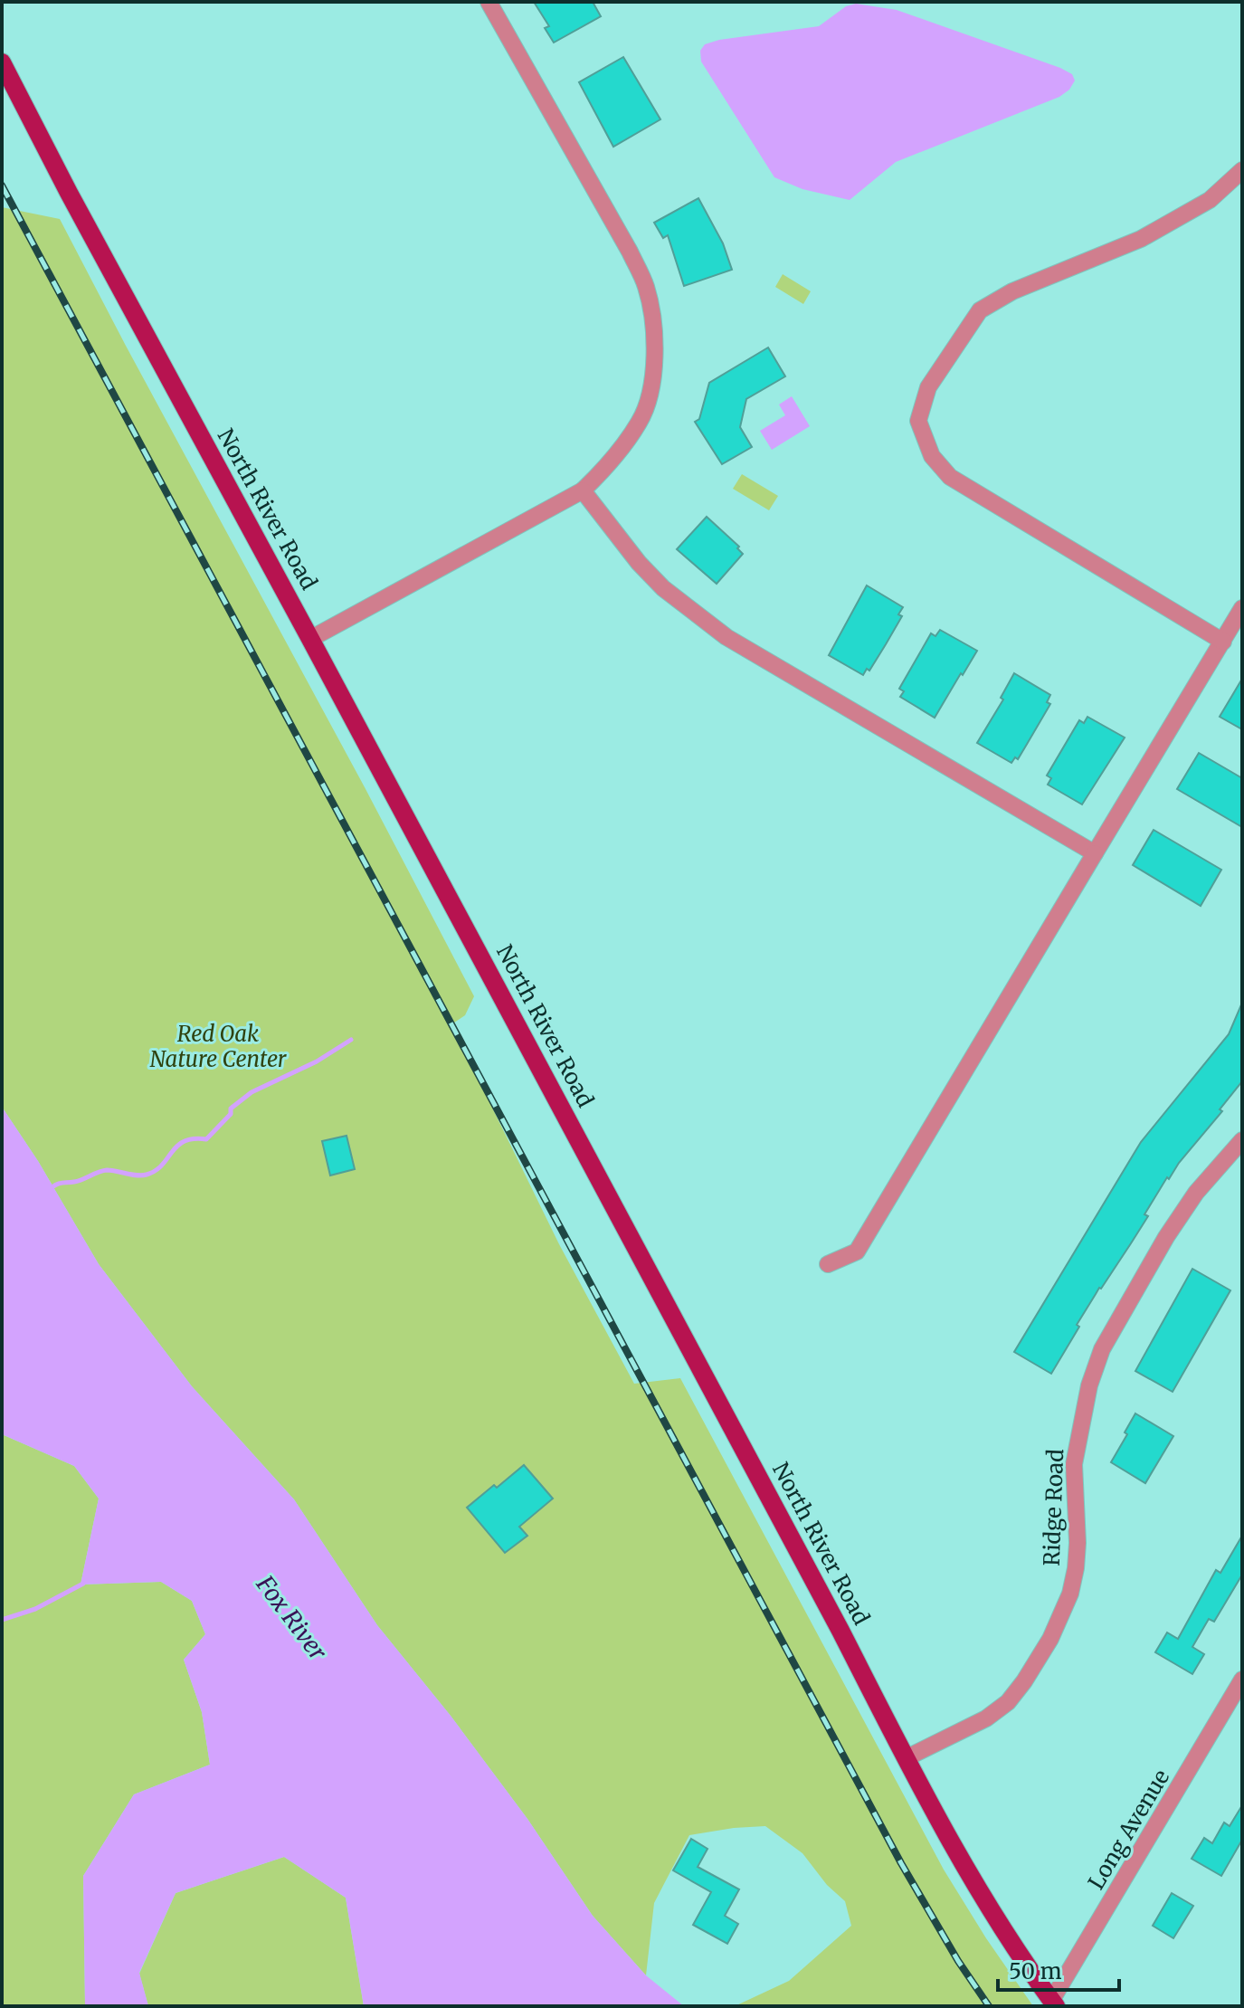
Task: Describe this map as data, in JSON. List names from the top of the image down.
{
  "streets": {
    "main road": ["North River Road"],
    "street": ["Ridge Road", "Long Avenue"]
  },
  "crossings": [
    ["North River Road", "Ridge Road"],
    ["North River Road", "Long Avenue"]
  ],
  "water": ["Fox River"],
  "parks": ["Red Oak Nature Center"],
  "scale_bar": "50 m"
}
